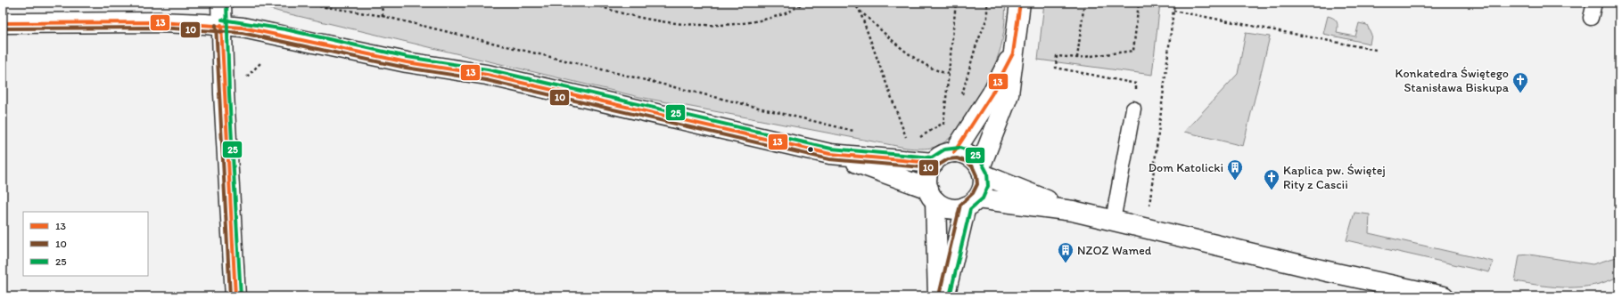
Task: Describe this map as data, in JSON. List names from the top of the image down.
{
  "places": {
    "church": ["Konkatedra Świętego Stanisława Biskupa", "Kaplica pw. Świętej Rity z Cascii"],
    "building": ["Dom Katolicki", "NZOZ Wamed"]
  },
  "lines": ["transit line 13", "transit line 25", "transit line 10"],
  "legend": ["13", "10", "25"]
}
